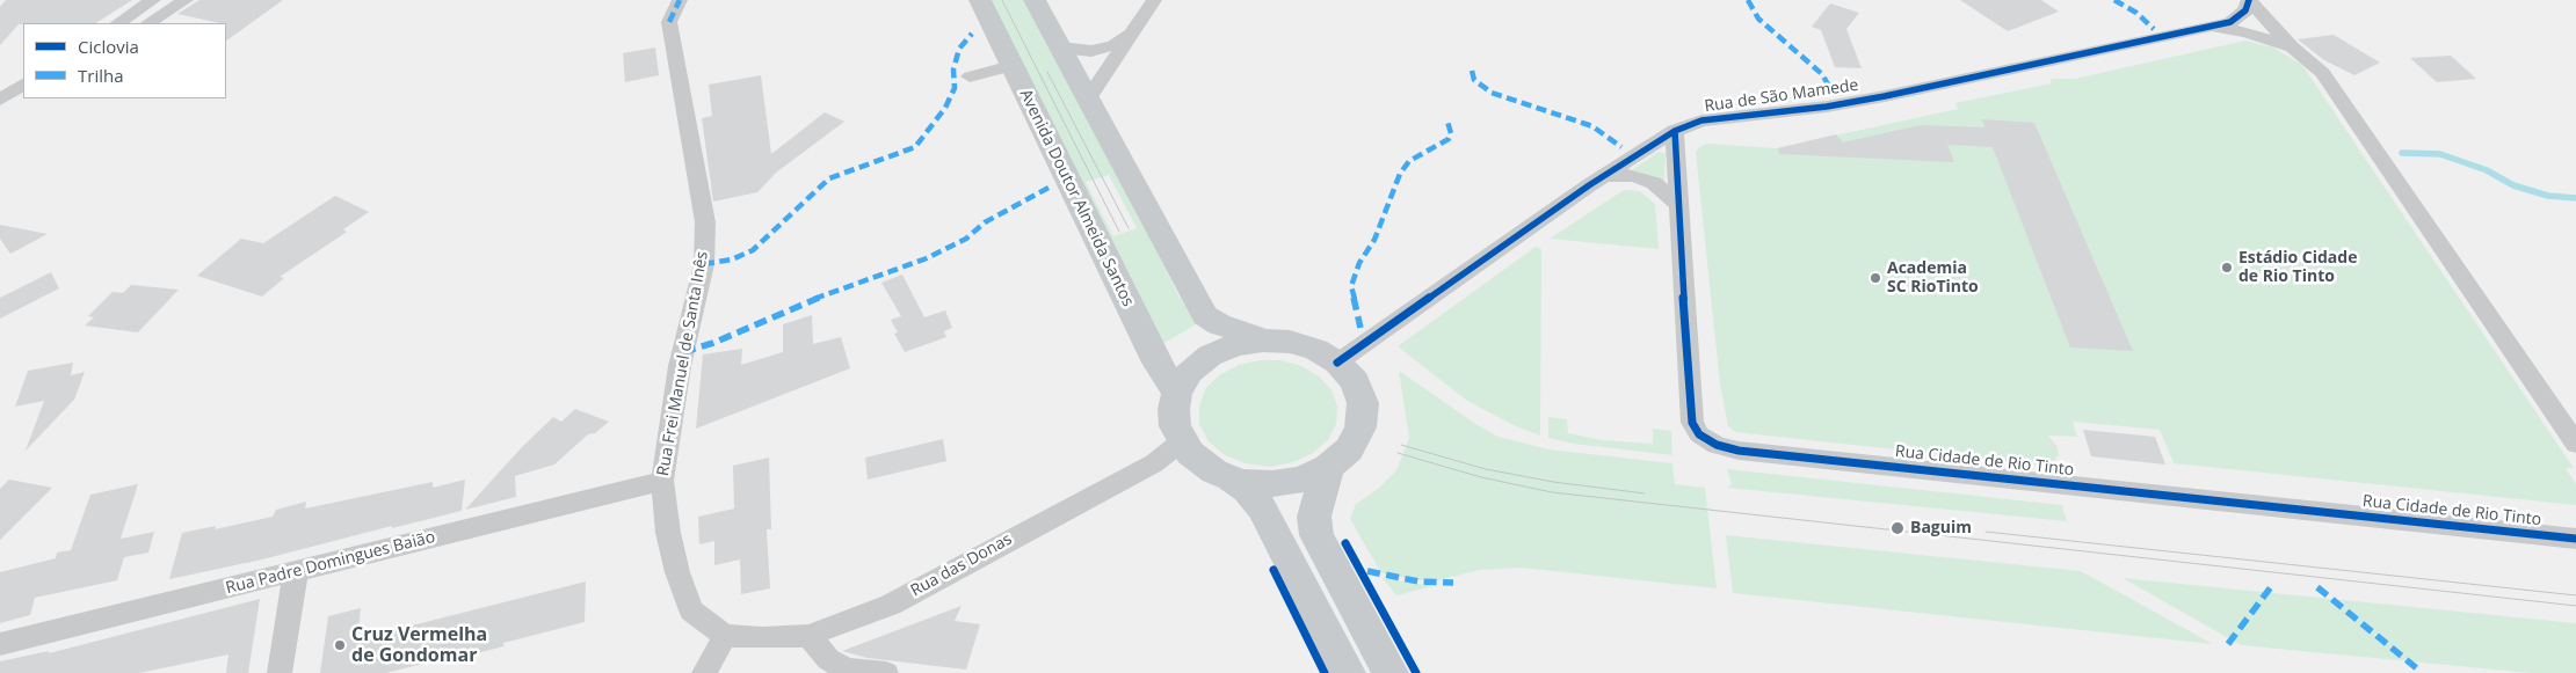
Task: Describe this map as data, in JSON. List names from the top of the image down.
{
  "streets": {
    "main road": ["Avenida Doutor Almeida Santos"],
    "street": [
      "Rua de São Mamede",
      "Rua Frei Manuel de Santa Inês",
      "Rua Cidade de Rio Tinto",
      "Rua Padre Domingues Baião",
      "Rua das Donas"
    ]
  },
  "crossings": [
    ["Rua de São Mamede", "Avenida Doutor Almeida Santos"],
    ["Rua de São Mamede", "Rua Cidade de Rio Tinto"],
    ["Rua de São Mamede", "Rua das Donas"],
    ["Avenida Doutor Almeida Santos", "Rua das Donas"],
    ["Rua Frei Manuel de Santa Inês", "Rua Padre Domingues Baião"],
    ["Rua Frei Manuel de Santa Inês", "Rua das Donas"]
  ],
  "places": [
    "Estádio Cidade de Rio Tinto",
    "Academia SC RioTinto",
    "Baguim",
    "Cruz Vermelha de Gondomar"
  ],
  "legend": ["Ciclovia", "Trilha"]
}
